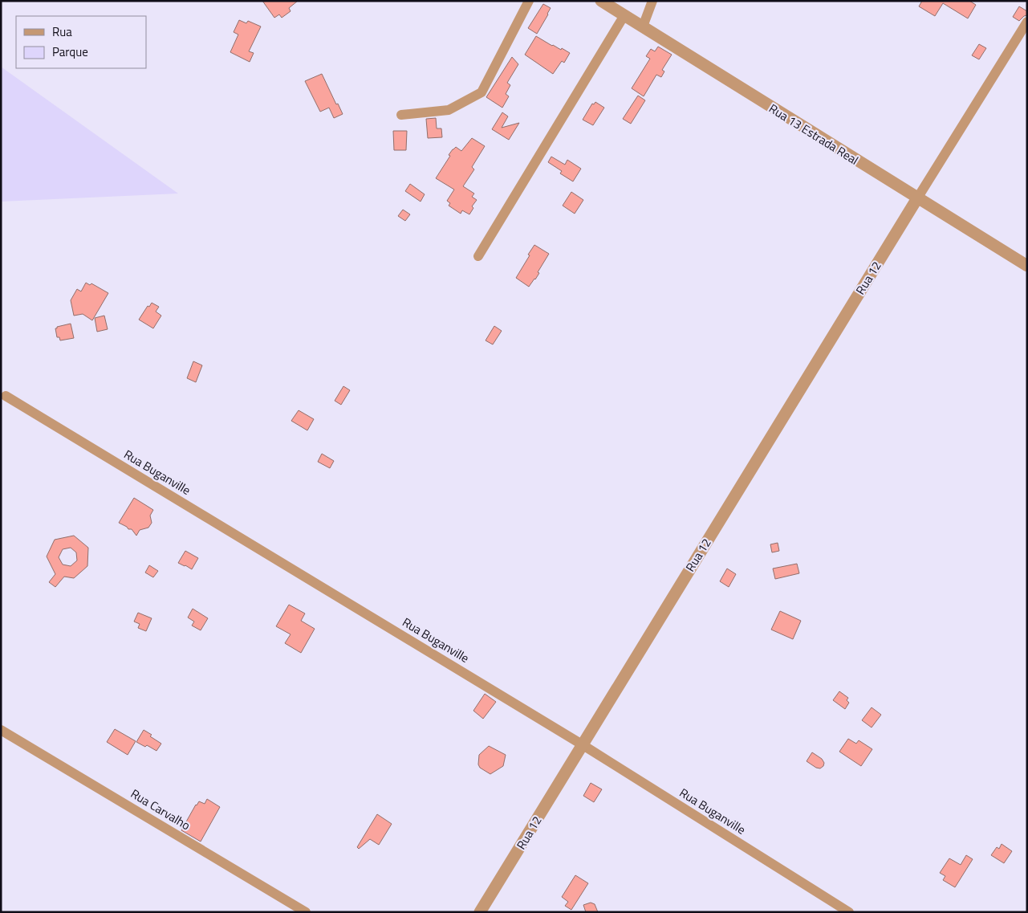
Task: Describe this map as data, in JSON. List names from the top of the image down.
{
  "streets": {
    "street": [
      "Rua 13 Estrada Real",
      "Rua 12",
      "Rua Buganville",
      "Rua Carvalho"
    ]
  },
  "crossings": [
    ["Rua 13 Estrada Real", "Rua 12"],
    ["Rua 12", "Rua Buganville"]
  ],
  "legend": ["Rua", "Parque"]
}
